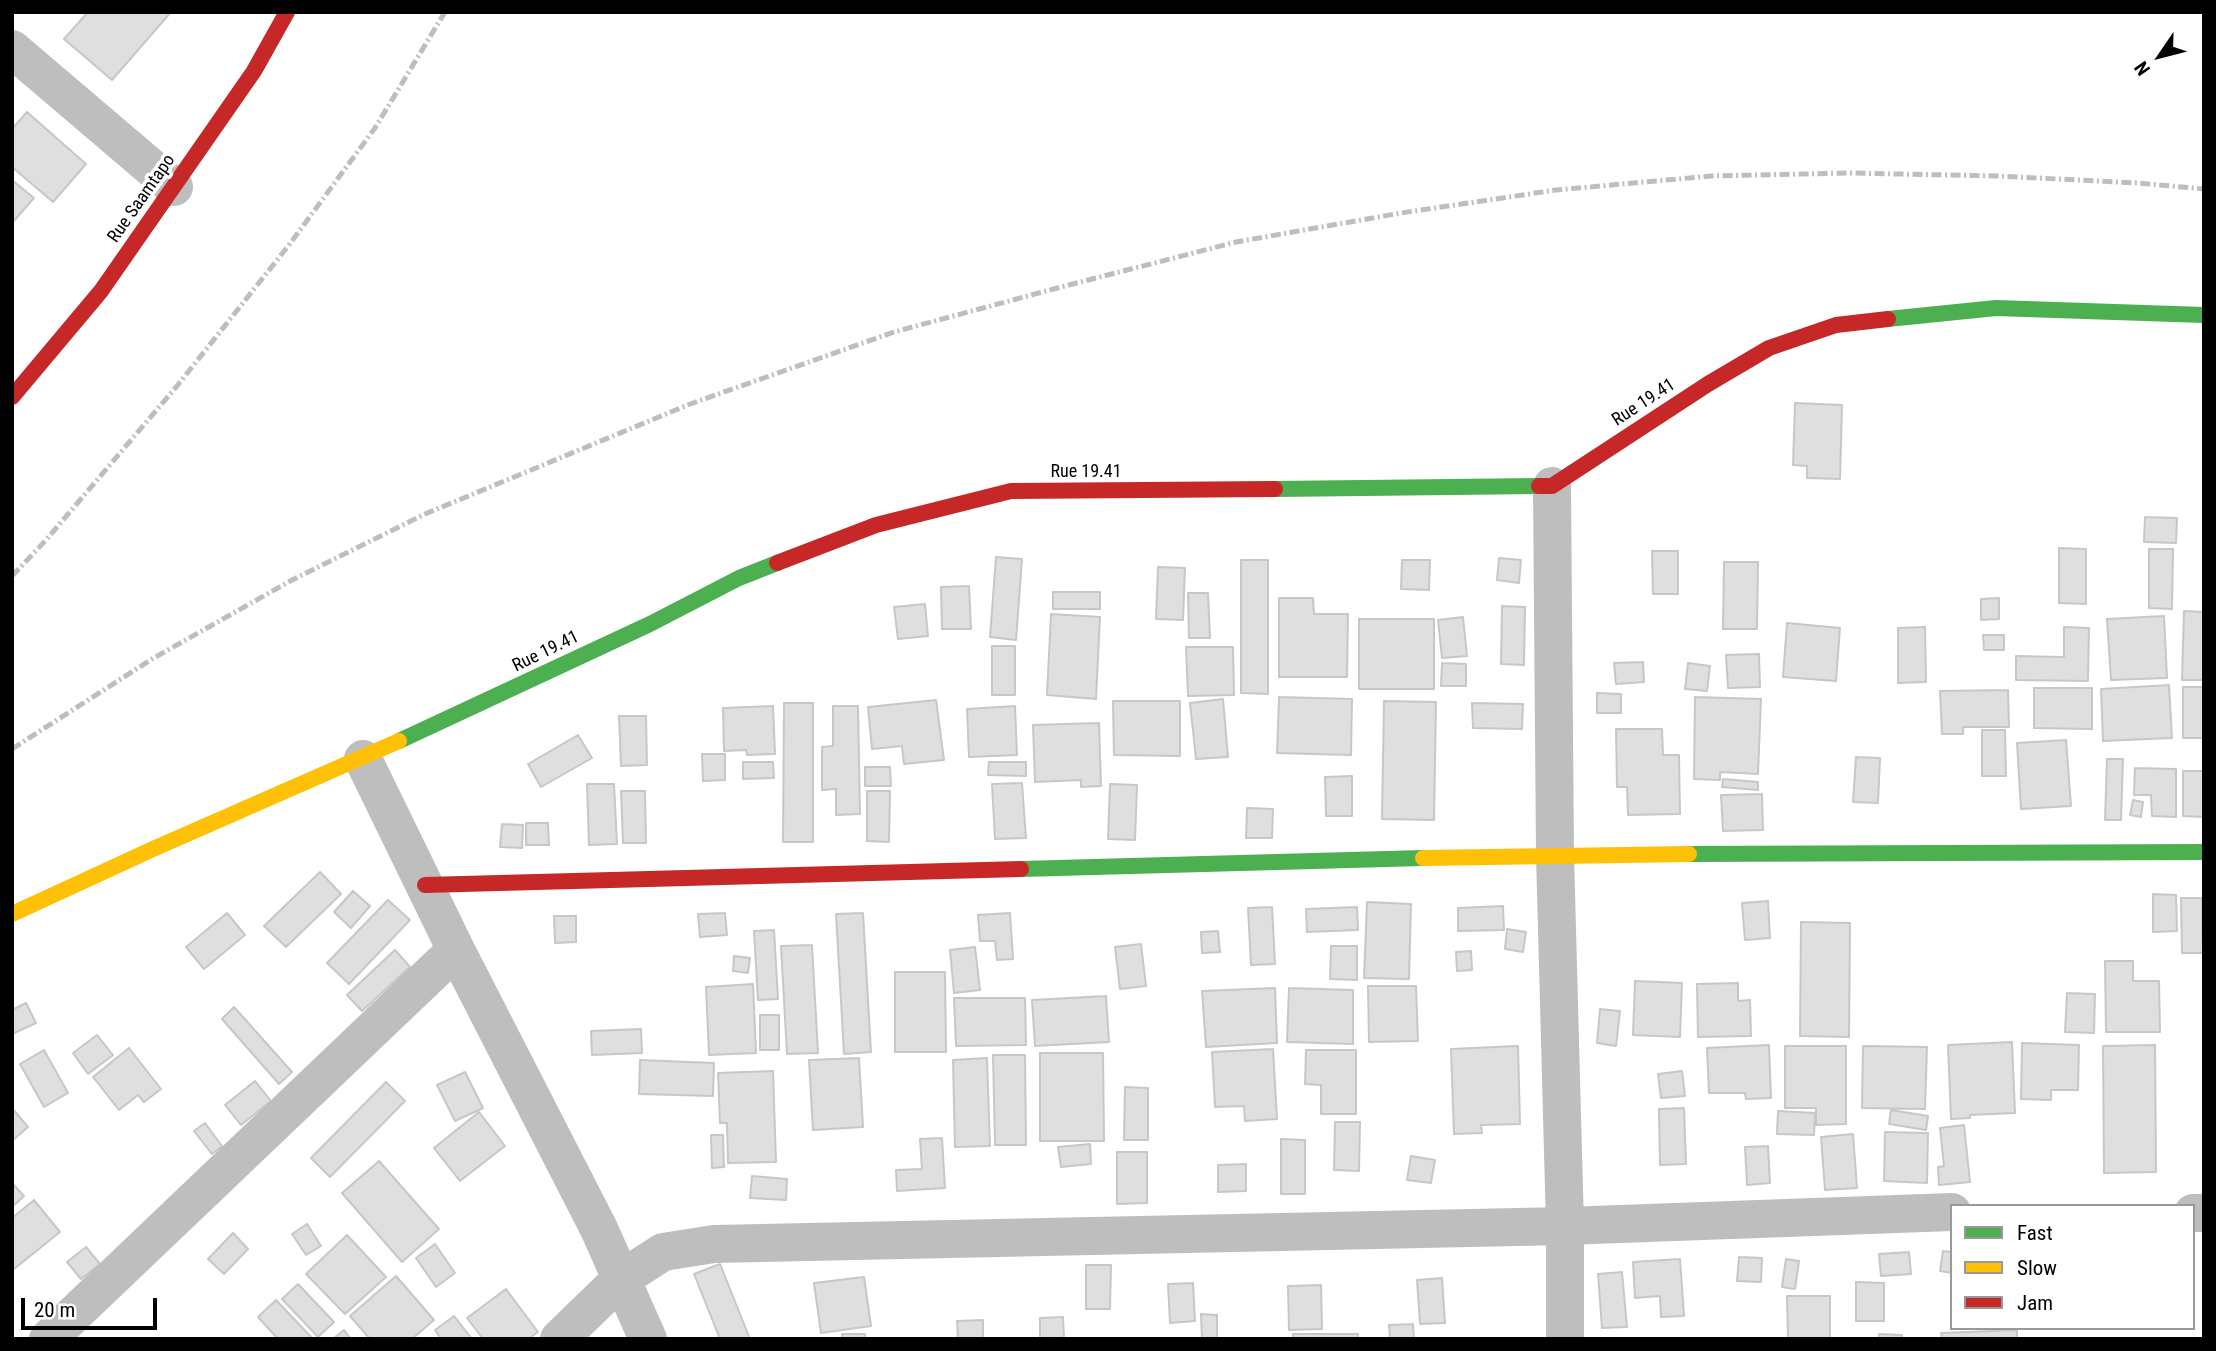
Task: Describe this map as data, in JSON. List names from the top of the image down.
{
  "streets": {
    "street": ["Rue Saamtapo", "Rue 19.41"]
  },
  "legend": ["Fast", "Slow", "Jam"],
  "scale_bar": "20 m",
  "north": "bottom left"
}
